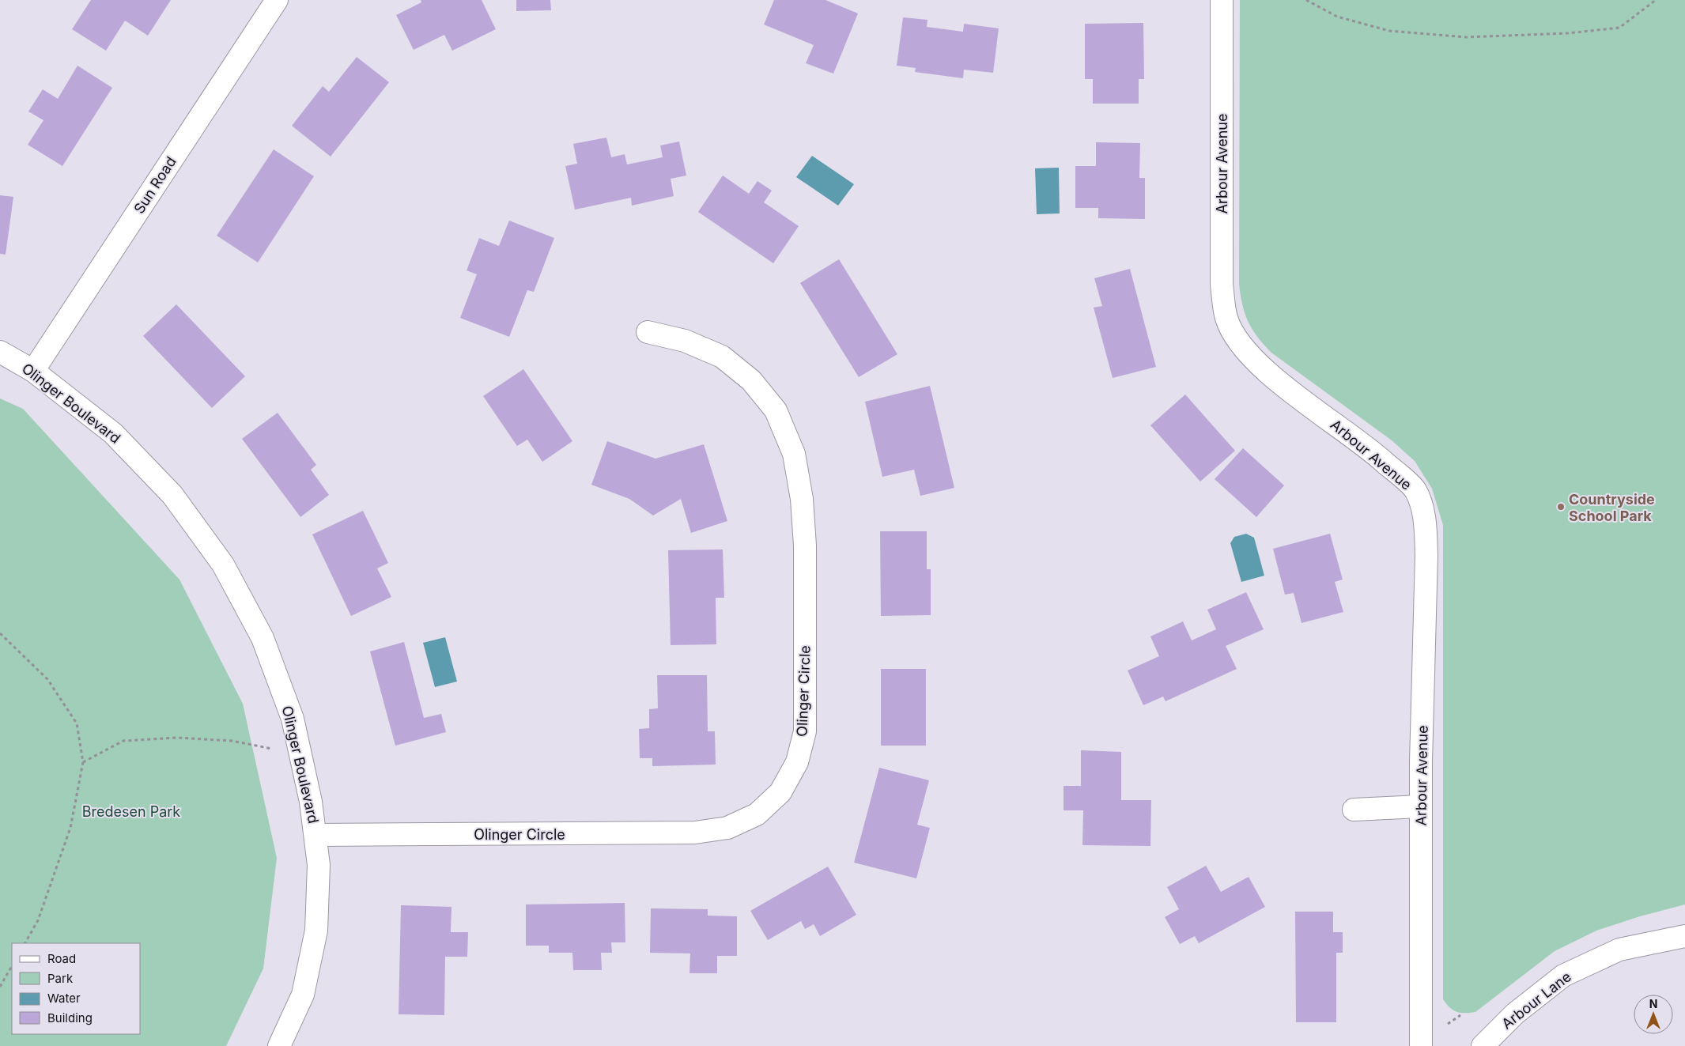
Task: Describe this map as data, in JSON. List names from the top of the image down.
{
  "streets": {
    "street": [
      "Arbour Avenue",
      "Sun Road",
      "Olinger Boulevard",
      "Olinger Circle",
      "Arbour Lane"
    ]
  },
  "crossings": [
    ["Sun Road", "Olinger Boulevard"],
    ["Olinger Boulevard", "Olinger Circle"]
  ],
  "parks": ["Bredesen Park"],
  "places": ["Countryside School Park"],
  "legend": [
    "Road",
    "Park",
    "Water",
    "Building"
  ],
  "north": "top"
}
